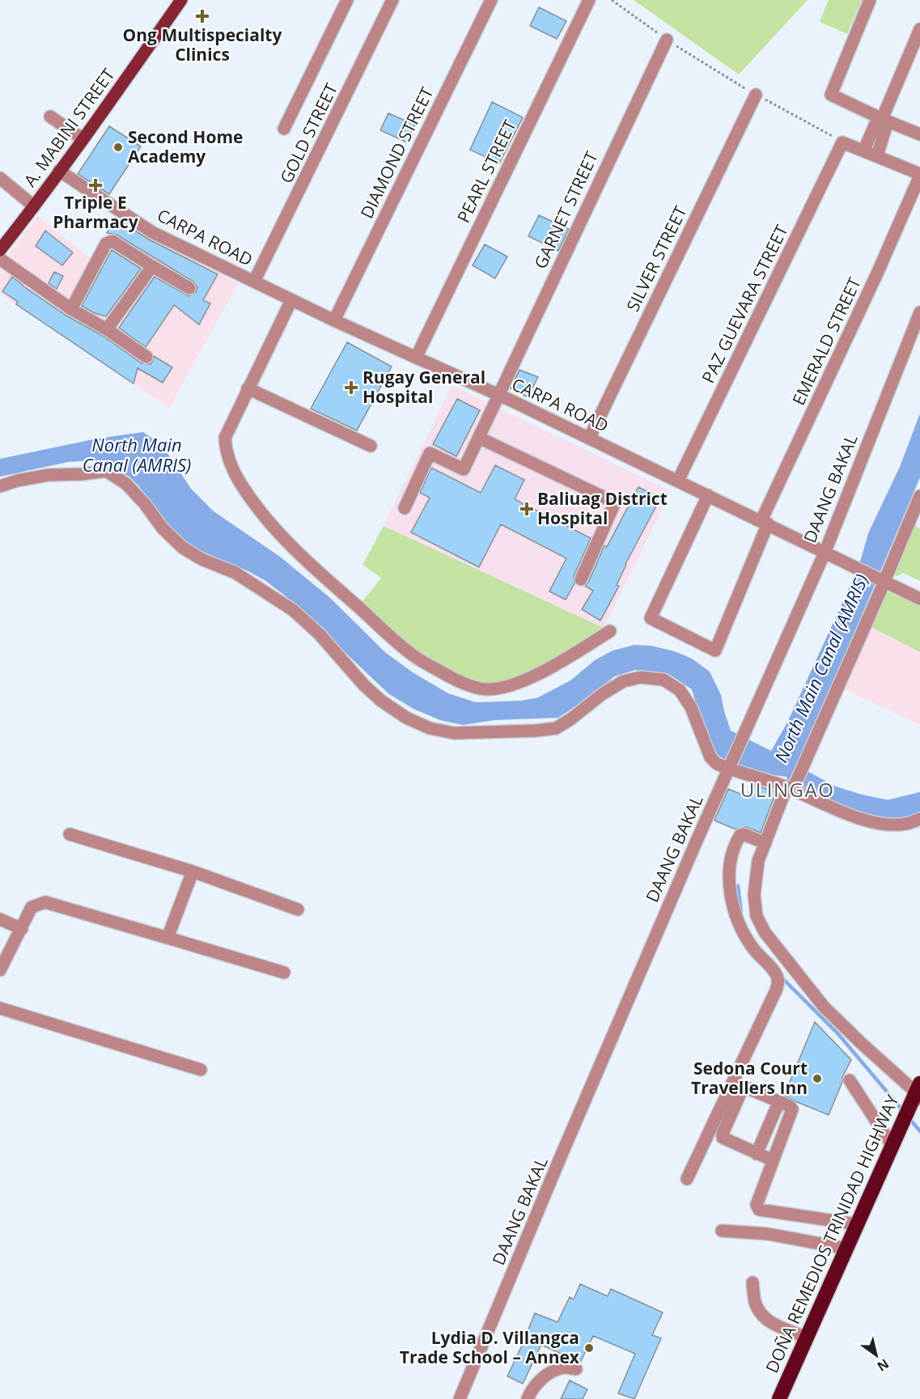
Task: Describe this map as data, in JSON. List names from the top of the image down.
{
  "streets": {
    "highway": ["DOÑA REMEDIOS TRINIDAD HIGHWAY"],
    "main road": ["A. MABINI STREET"],
    "street": [
      "GOLD STREET",
      "DIAMOND STREET",
      "PEARL STREET",
      "GARNET STREET",
      "CARPA ROAD",
      "SILVER STREET",
      "PAZ GUEVARA STREET",
      "EMERALD STREET",
      "DAANG BAKAL"
    ]
  },
  "crossings": [
    ["A. MABINI STREET", "CARPA ROAD"],
    ["GOLD STREET", "CARPA ROAD"],
    ["DIAMOND STREET", "CARPA ROAD"],
    ["PEARL STREET", "CARPA ROAD"],
    ["GARNET STREET", "CARPA ROAD"],
    ["CARPA ROAD", "SILVER STREET"],
    ["CARPA ROAD", "PAZ GUEVARA STREET"],
    ["CARPA ROAD", "EMERALD STREET"],
    ["CARPA ROAD", "DAANG BAKAL"]
  ],
  "districts": ["ULINGAO"],
  "water": ["North Main Canal (AMRIS)"],
  "places": {
    "health": [
      "Ong Multispecialty Clinics",
      "Triple E Pharmacy",
      "Rugay General Hospital",
      "Baliuag District Hospital"
    ],
    "other": ["Second Home Academy", "Sedona Court Travellers Inn", "Lydia D. Villangca Trade School – Annex"]
  },
  "north": "bottom right"
}
